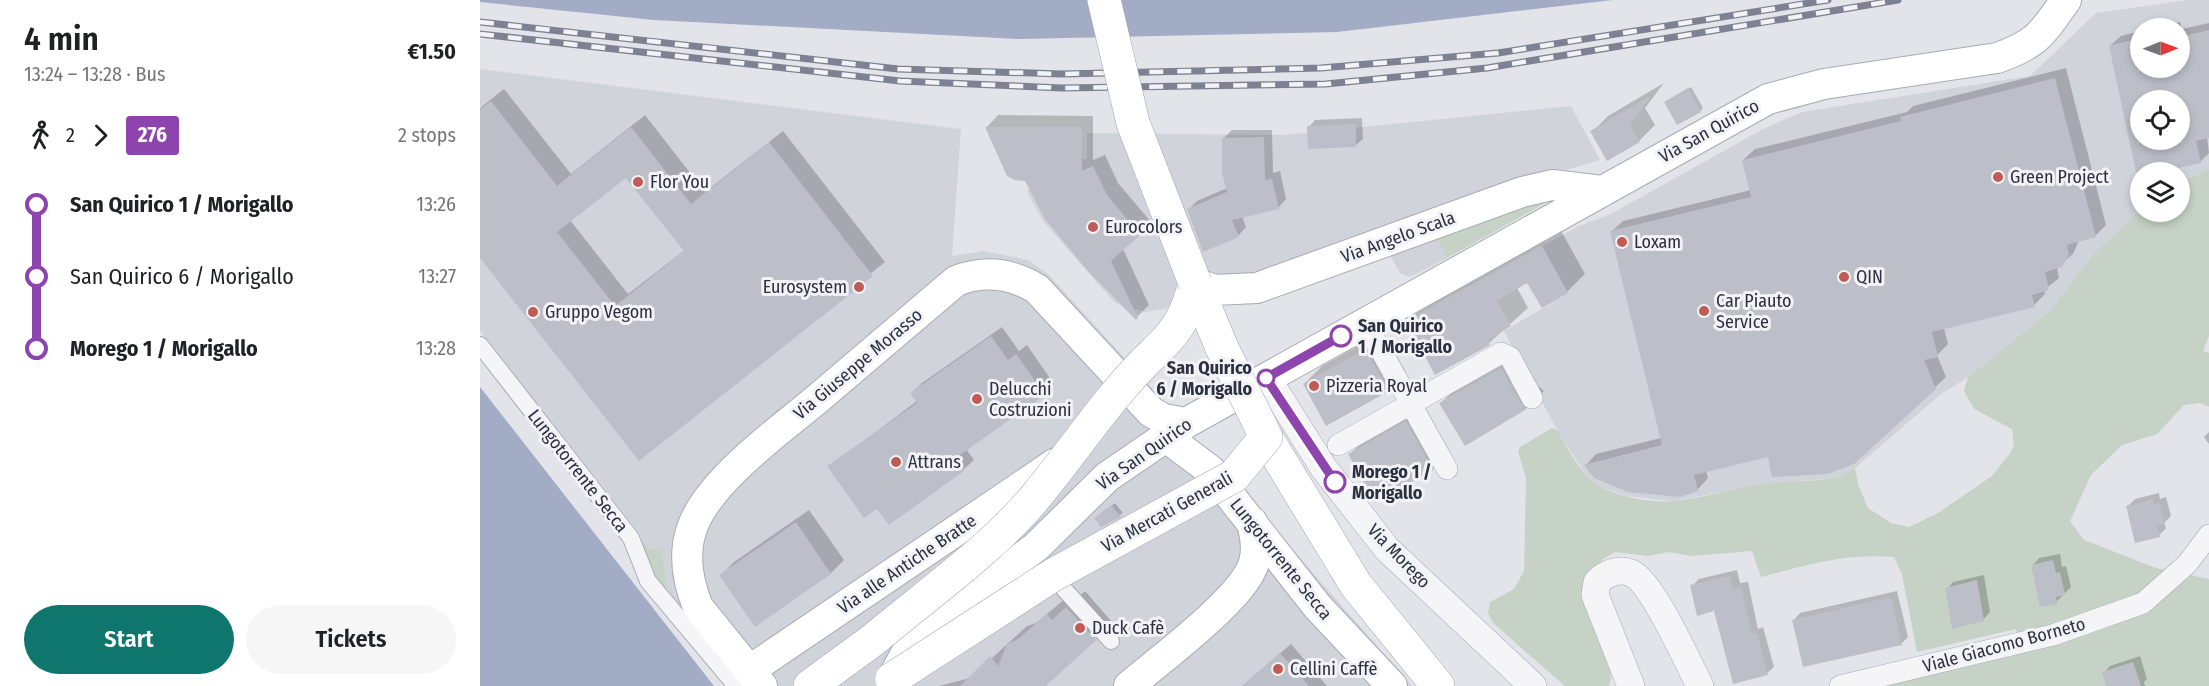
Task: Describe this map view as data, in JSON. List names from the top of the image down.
{
  "streets": {
    "main road": [
      "Via San Quirico",
      "Via Angelo Scala",
      "Via Giuseppe Morasso",
      "Lungotorrente Secca",
      "Via Mercati Generali",
      "Via alle Antiche Bratte"
    ],
    "street": ["Via Morego", "Viale Giacomo Borneto"]
  },
  "crossings": [
    ["Via San Quirico", "Via Angelo Scala"],
    ["Via San Quirico", "Via Giuseppe Morasso"],
    ["Via San Quirico", "Lungotorrente Secca"],
    ["Via San Quirico", "Via Mercati Generali"],
    ["Via San Quirico", "Via Morego"],
    ["Via Angelo Scala", "Via alle Antiche Bratte"],
    ["Via Giuseppe Morasso", "Lungotorrente Secca"],
    ["Via Giuseppe Morasso", "Via alle Antiche Bratte"],
    ["Lungotorrente Secca", "Via alle Antiche Bratte"]
  ],
  "places": [
    "Green Project",
    "Flor You",
    "Eurocolors",
    "Loxam",
    "QIN",
    "Eurosystem",
    "Car Piauto Service",
    "Gruppo Vegom",
    "San Quirico 1 / Morigallo",
    "San Quirico 6 / Morigallo",
    "Pizzeria Royal",
    "Delucchi Costruzioni",
    "Attrans",
    "Morego 1 / Morigallo",
    "Duck Cafè",
    "Cellini Caffè"
  ],
  "lines": ["bus line 276"],
  "north": "right",
  "page": {
    "heading": ["4 min", "13:24 – 13:28 · Bus", "€1.50"],
    "legs": ["2", "276", "2 stops"],
    "list": [
      {
        "name": "San Quirico 1 / Morigallo",
        "value": "13:26"
      },
      {
        "name": "San Quirico 6 / Morigallo",
        "value": "13:27"
      },
      {
        "name": "Morego 1 / Morigallo",
        "value": "13:28"
      }
    ],
    "buttons": ["Start", "Tickets"]
  }
}
